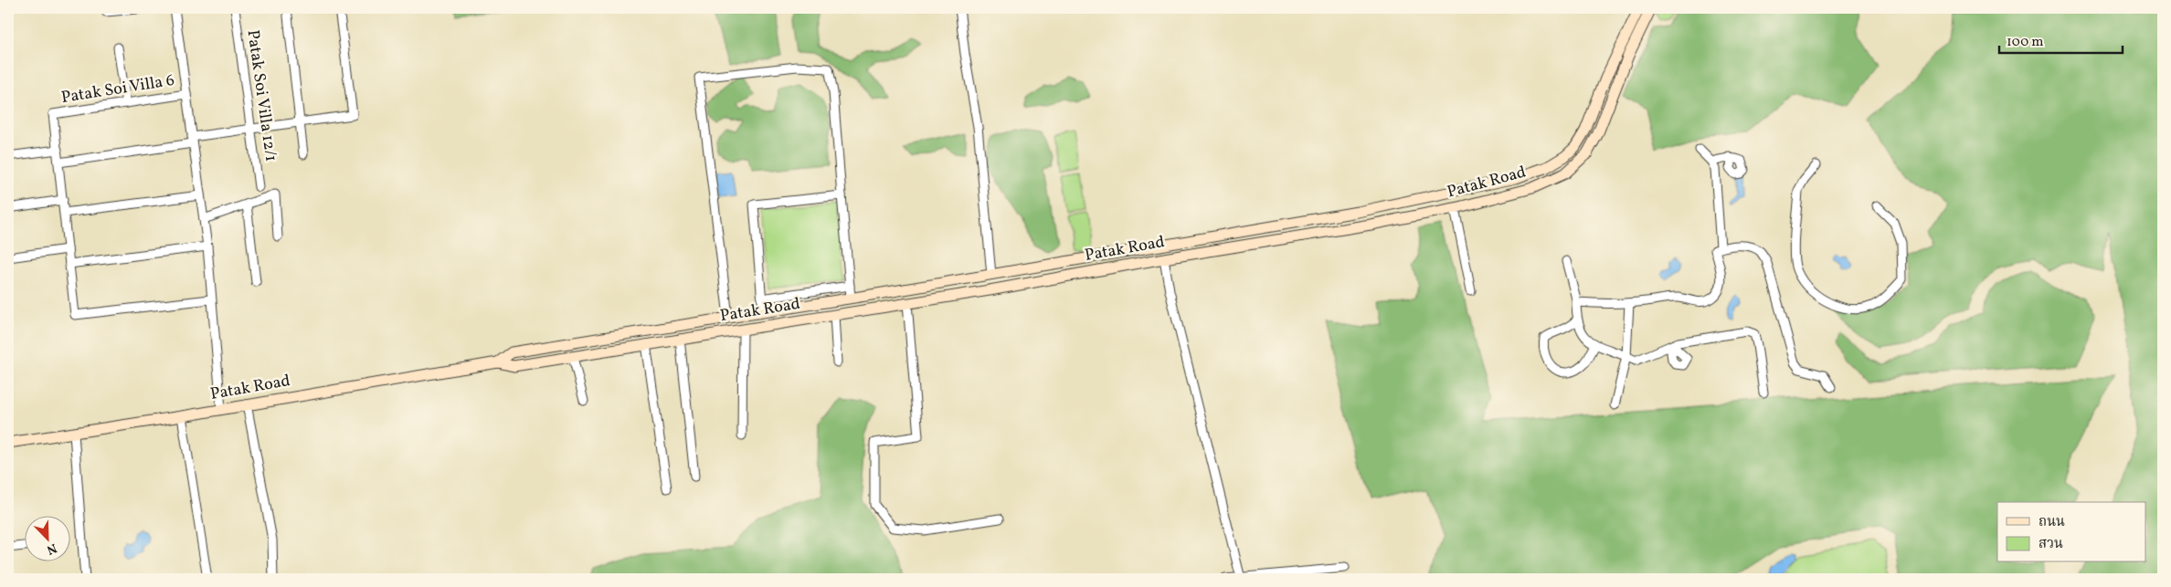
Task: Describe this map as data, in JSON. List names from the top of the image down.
{
  "streets": {
    "main road": ["Patak Road"],
    "street": ["Patak Soi Villa 6", "Patak Soi Villa 12/1"]
  },
  "legend": ["ถนน", "สวน"],
  "scale_bar": "100 m",
  "north": "bottom right"
}
